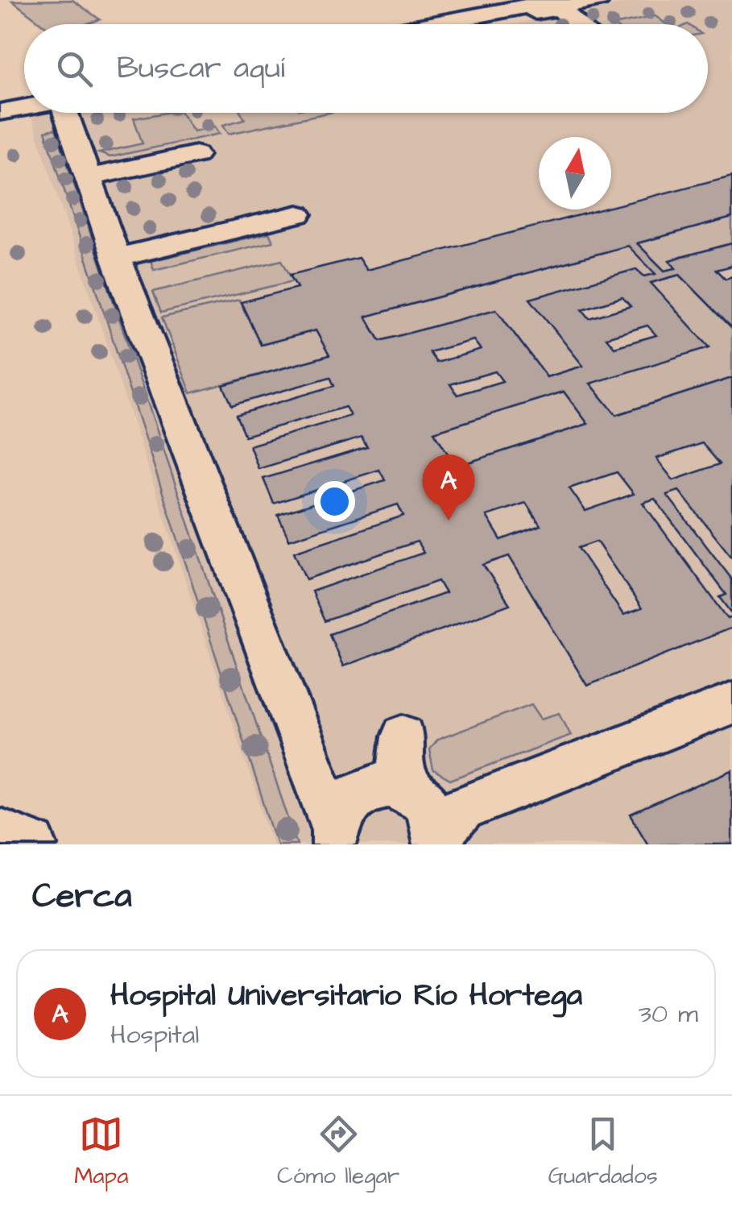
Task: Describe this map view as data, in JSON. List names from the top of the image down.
{
  "north": "top",
  "page": {
    "search": "Buscar aquí",
    "pins": "A",
    "heading": "Cerca",
    "list": [
      {
        "mark": "A",
        "name": "Hospital Universitario Río Hortega",
        "note": "Hospital",
        "value": "30 m"
      }
    ],
    "nav": ["Mapa", "Cómo llegar", "Guardados"]
  }
}
